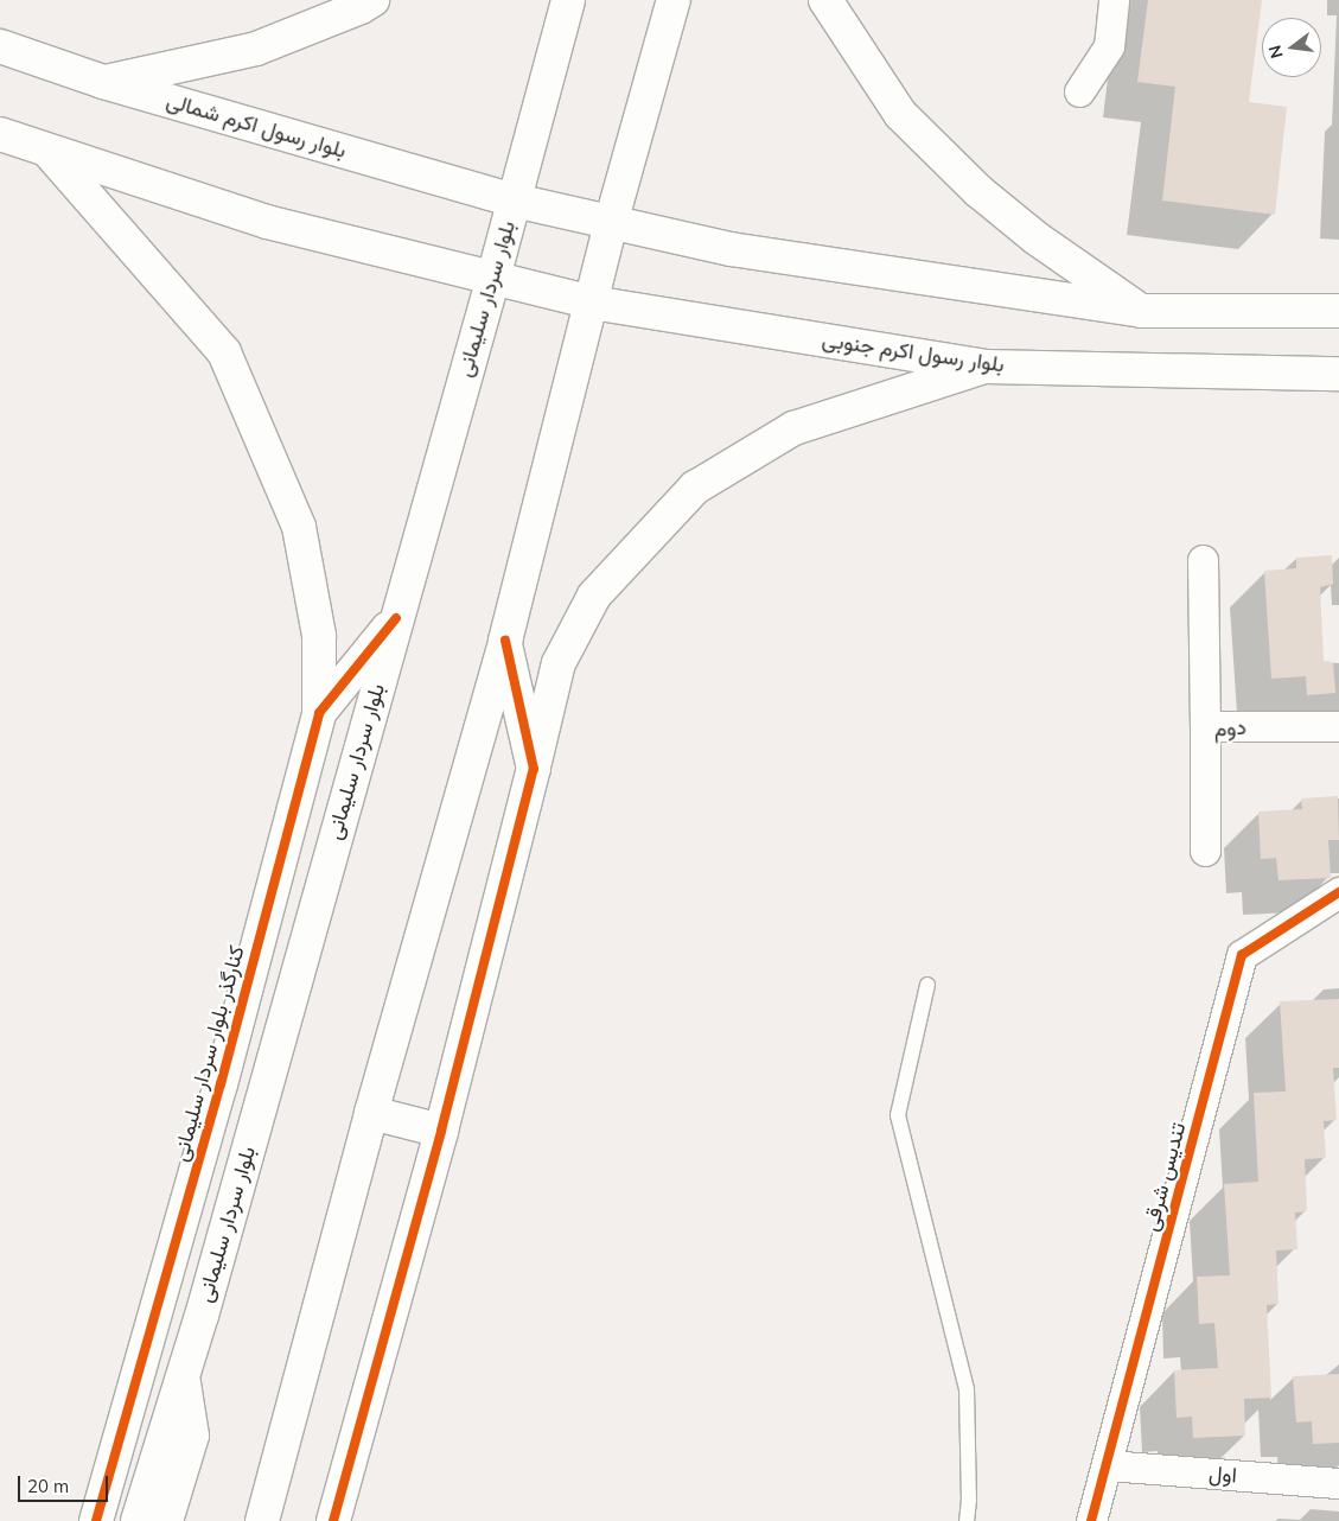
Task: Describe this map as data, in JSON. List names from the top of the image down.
{
  "streets": {
    "main road": [
      "بلوار رسول اکرم شمالی",
      "بلوار سردار سلیمانی",
      "بلوار رسول اکرم جنوبی",
      "کنارگذر بلوار سردار سلیمانی"
    ],
    "street": ["دوم", "تندیس شرقی", "اول"]
  },
  "crossings": [
    ["بلوار رسول اکرم شمالی", "بلوار سردار سلیمانی"],
    ["بلوار سردار سلیمانی", "بلوار رسول اکرم جنوبی"],
    ["بلوار سردار سلیمانی", "کنارگذر بلوار سردار سلیمانی"],
    ["تندیس شرقی", "اول"]
  ],
  "scale_bar": "20 m",
  "north": "left"
}
